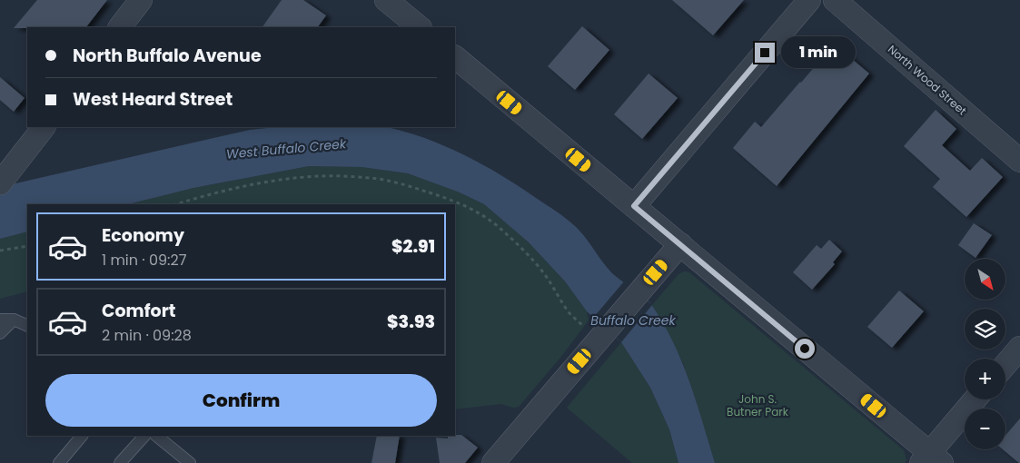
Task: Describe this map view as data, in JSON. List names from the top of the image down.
{
  "streets": {
    "street": ["North Wood Street"]
  },
  "water": ["West Buffalo Creek", "Buffalo Creek"],
  "parks": ["John S. Butner Park"],
  "north": "bottom right",
  "page": {
    "banner": ["North Buffalo Avenue", "West Heard Street"],
    "bubble": "1 min",
    "list": [
      {
        "name": "Economy",
        "note": "1 min · 09:27",
        "value": "$2.91"
      },
      {
        "name": "Comfort",
        "note": "2 min · 09:28",
        "value": "$3.93"
      }
    ],
    "map_buttons": ["+", "−"],
    "buttons": "Confirm"
  }
}
